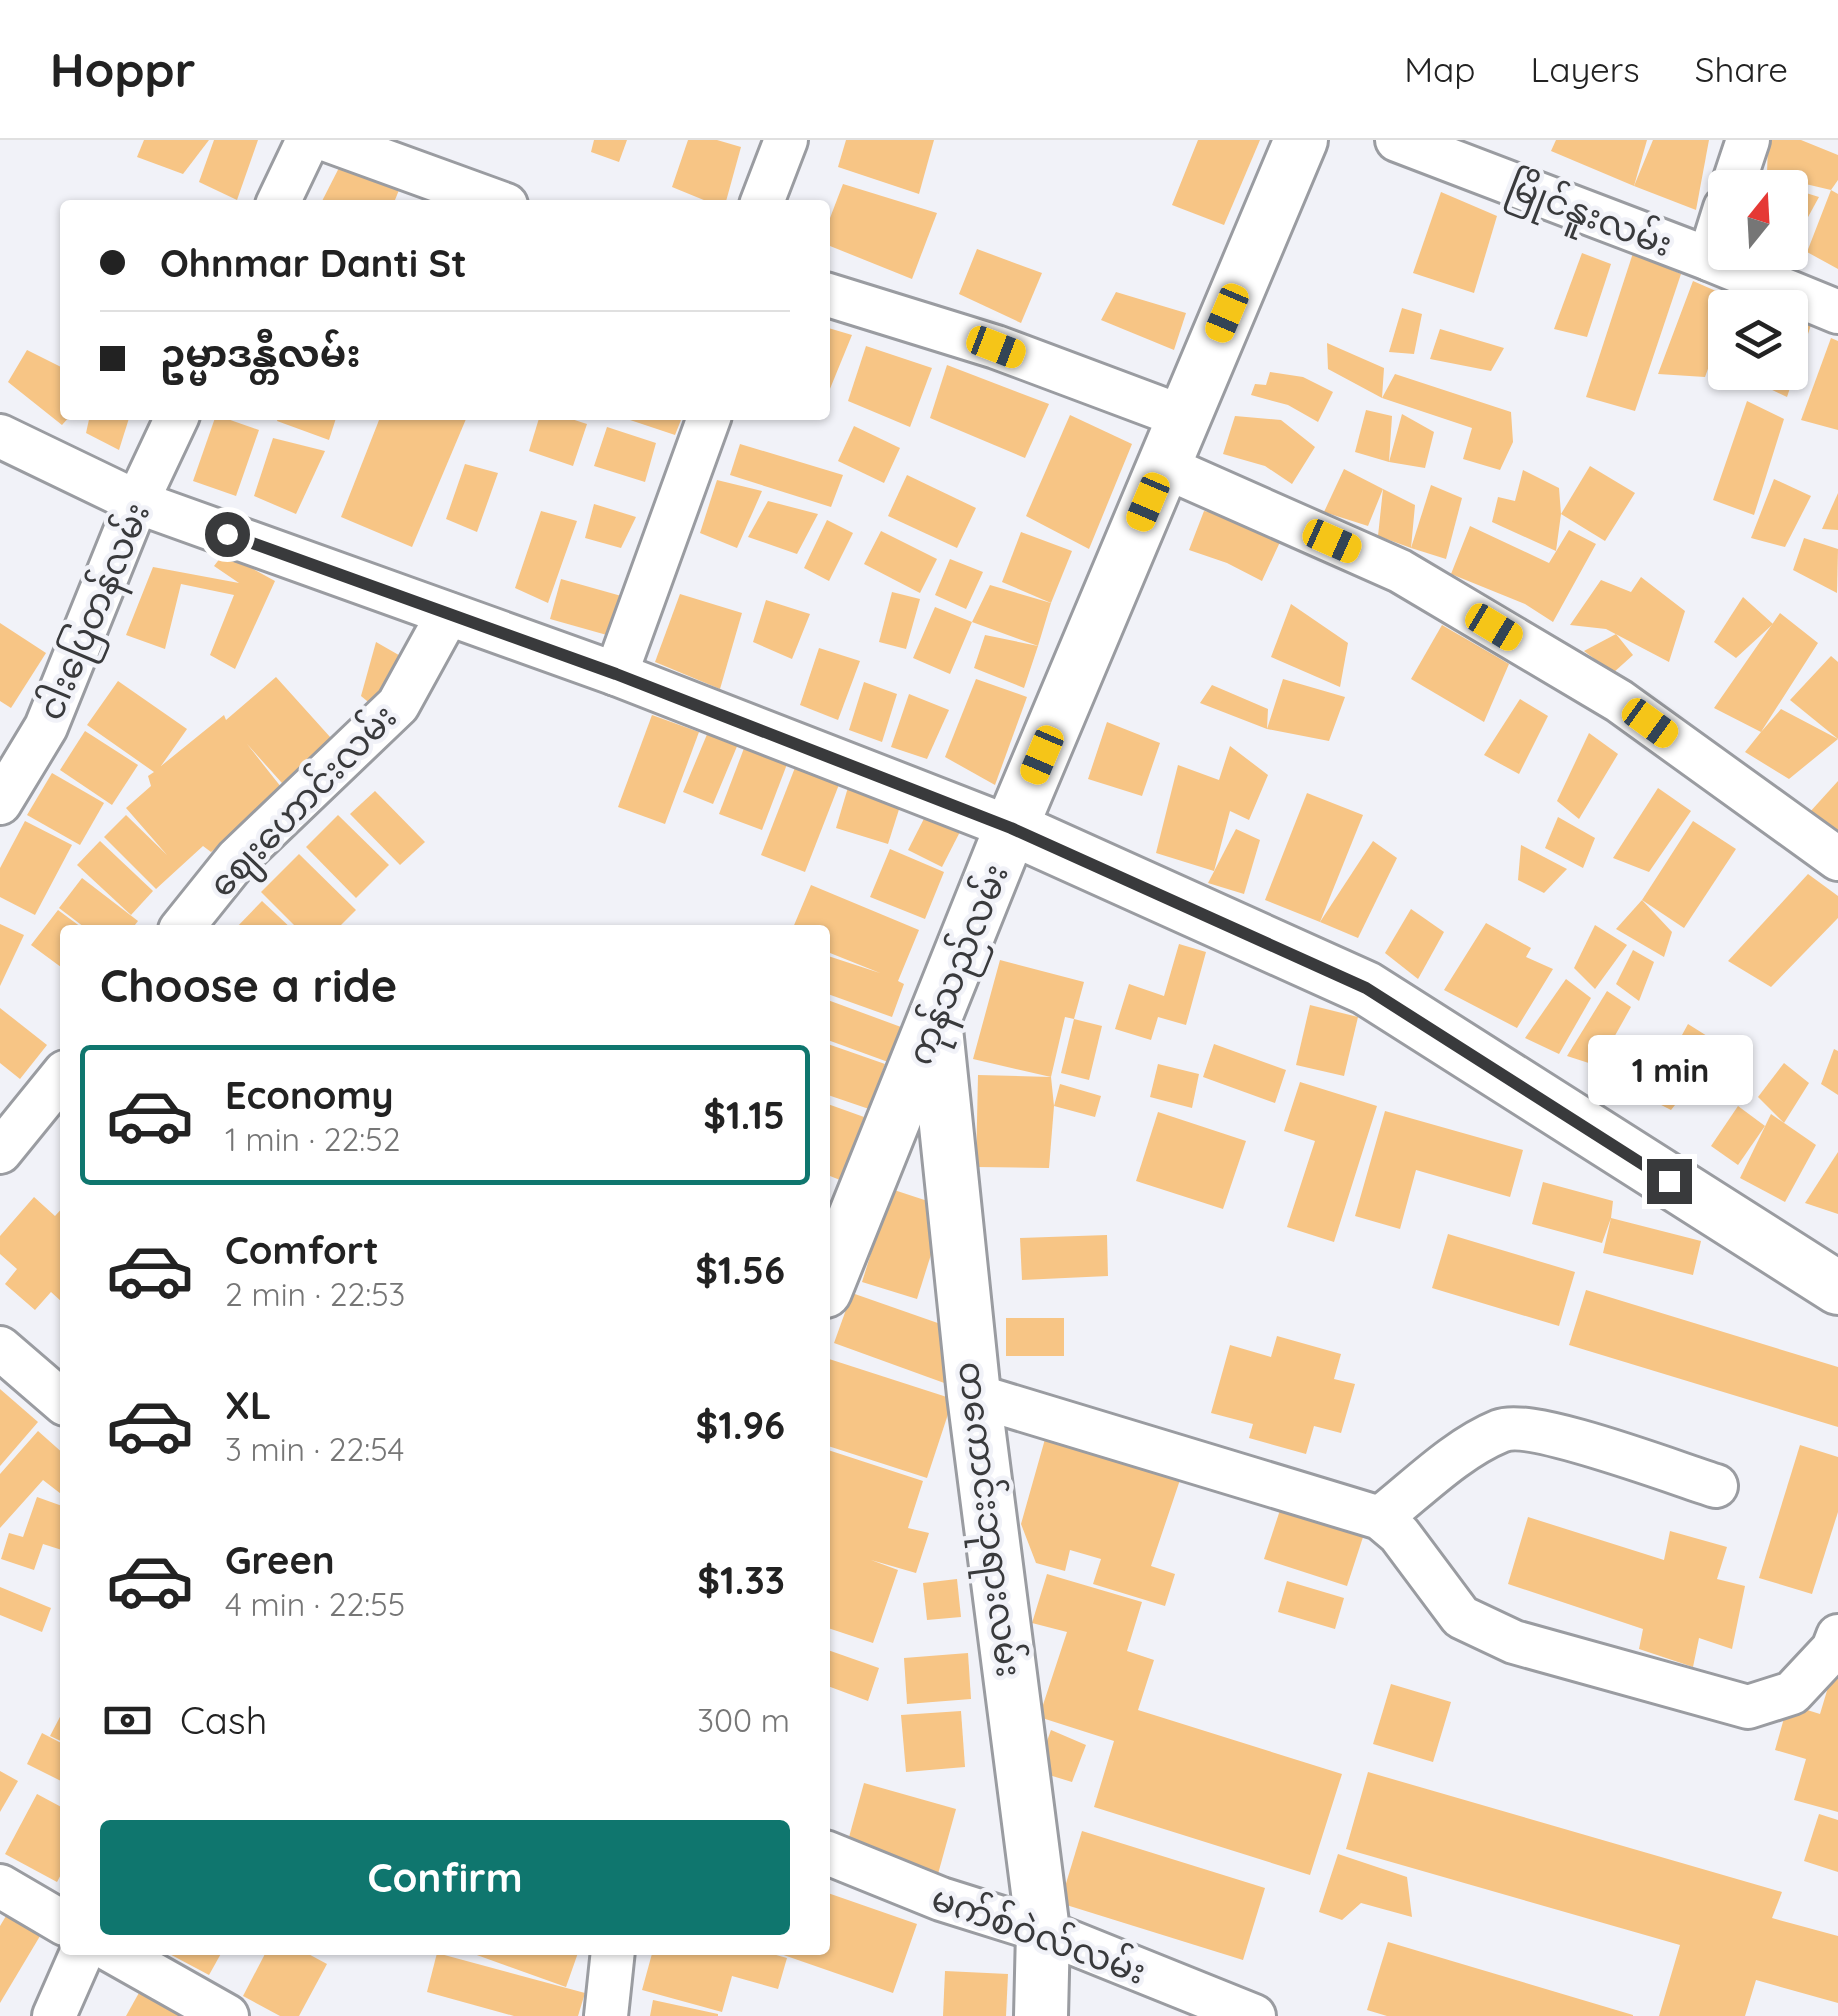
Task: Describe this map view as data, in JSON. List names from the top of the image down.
{
  "streets": {
    "main road": ["ကုန်သည်လမ်း", "တကောင်းဘုရားလမ်း"],
    "street": [
      "မြိုင်နူးလမ်း",
      "ငါးပြေတန်လမ်း",
      "ဈေးဟောင်းလမ်း",
      "မက်စ်ဝဲလ်လမ်း"
    ]
  },
  "crossings": [
    ["ကုန်သည်လမ်း", "တကောင်းဘုရားလမ်း"],
    ["တကောင်းဘုရားလမ်း", "မက်စ်ဝဲလ်လမ်း"]
  ],
  "north": "top",
  "page": {
    "header": "Hoppr",
    "nav": ["Map", "Layers", "Share"],
    "banner": ["Ohnmar Danti St", "ဥမ္မာဒန္တီလမ်း"],
    "heading": "Choose a ride",
    "bubble": "1 min",
    "list": [
      {
        "name": "Economy",
        "note": "1 min · 22:52",
        "value": "$1.15"
      },
      {
        "name": "Comfort",
        "note": "2 min · 22:53",
        "value": "$1.56"
      },
      {
        "name": "XL",
        "note": "3 min · 22:54",
        "value": "$1.96"
      },
      {
        "name": "Green",
        "note": "4 min · 22:55",
        "value": "$1.33"
      }
    ],
    "pay": ["Cash", "300 m"],
    "buttons": "Confirm"
  }
}
